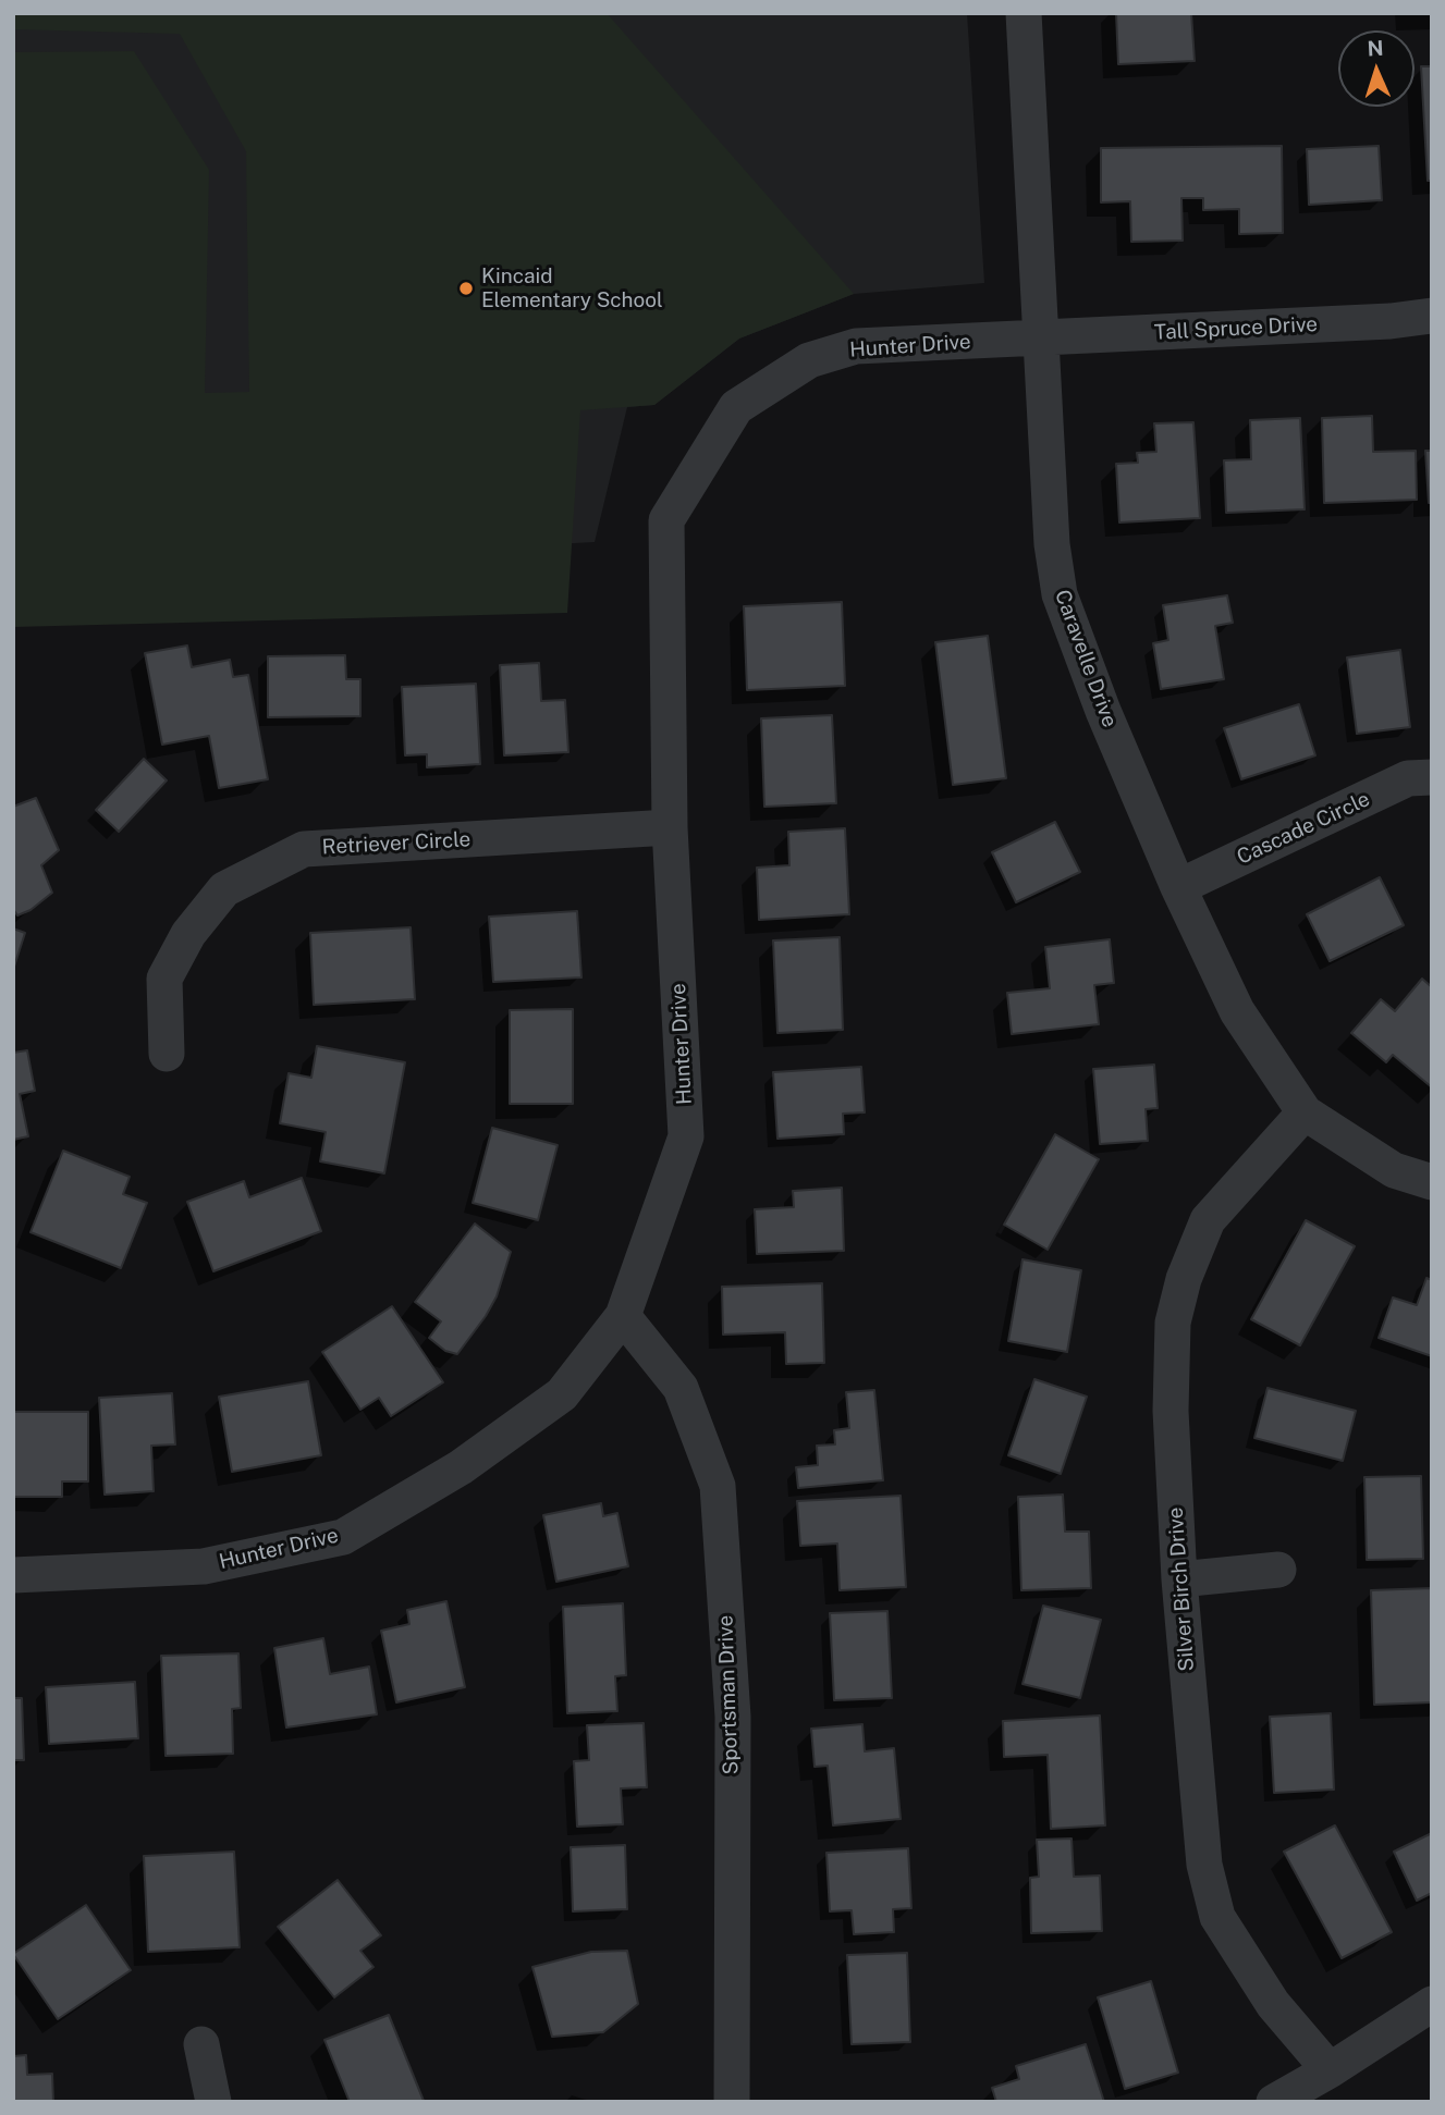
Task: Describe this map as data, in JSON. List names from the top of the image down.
{
  "streets": {
    "street": [
      "Tall Spruce Drive",
      "Hunter Drive",
      "Caravelle Drive",
      "Cascade Circle",
      "Retriever Circle",
      "Silver Birch Drive",
      "Sportsman Drive"
    ]
  },
  "crossings": [
    ["Tall Spruce Drive", "Hunter Drive"],
    ["Tall Spruce Drive", "Caravelle Drive"],
    ["Hunter Drive", "Caravelle Drive"],
    ["Hunter Drive", "Retriever Circle"],
    ["Hunter Drive", "Sportsman Drive"],
    ["Caravelle Drive", "Cascade Circle"],
    ["Caravelle Drive", "Silver Birch Drive"]
  ],
  "places": ["Kincaid Elementary School"],
  "north": "top"
}
